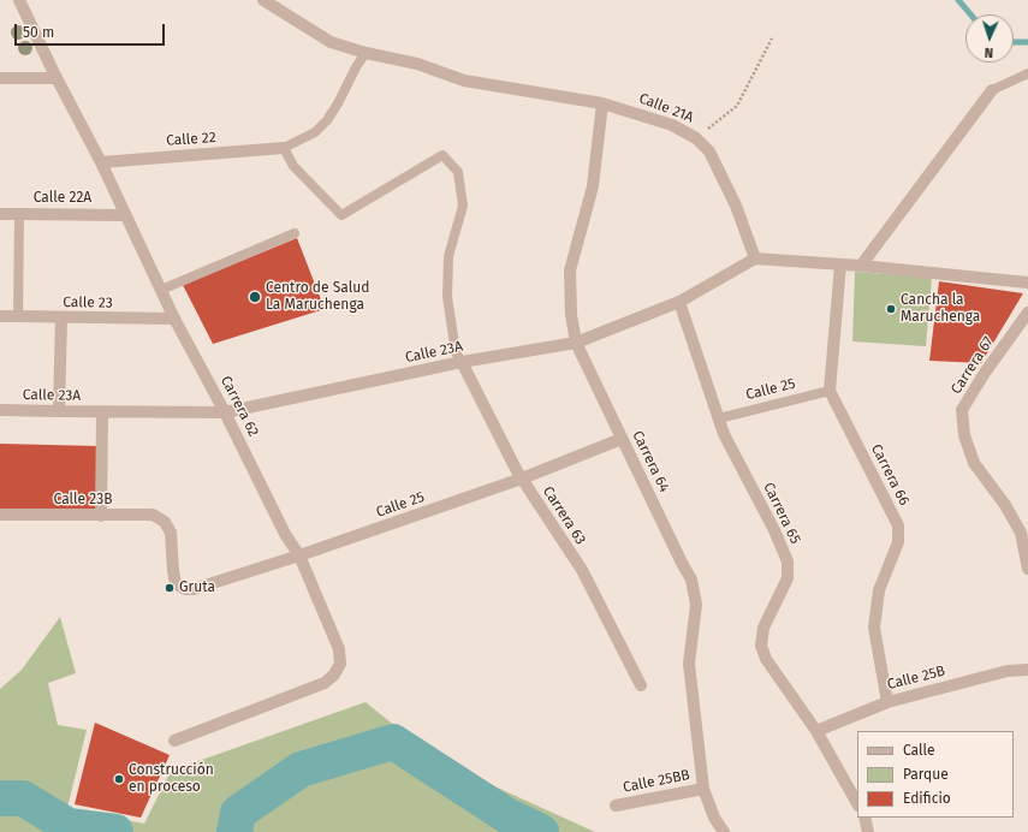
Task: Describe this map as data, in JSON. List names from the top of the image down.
{
  "streets": {
    "street": [
      "Calle 21A",
      "Calle 22",
      "Calle 22A",
      "Calle 23",
      "Calle 23A",
      "Carrera 67",
      "Calle 25",
      "Carrera 62",
      "Carrera 64",
      "Carrera 66",
      "Calle 23B",
      "Carrera 65",
      "Carrera 63",
      "Calle 25B",
      "Calle 25BB"
    ]
  },
  "crossings": [
    ["Calle 21A", "Calle 23A"],
    ["Calle 21A", "Carrera 64"],
    ["Calle 22", "Carrera 62"],
    ["Calle 22A", "Carrera 62"],
    ["Calle 23", "Carrera 62"],
    ["Calle 23A", "Carrera 62"],
    ["Calle 23A", "Carrera 64"],
    ["Calle 23A", "Carrera 65"],
    ["Calle 23A", "Carrera 63"],
    ["Calle 25", "Carrera 62"],
    ["Calle 25", "Carrera 64"],
    ["Calle 25", "Carrera 66"],
    ["Calle 25", "Calle 23B"],
    ["Calle 25", "Carrera 65"],
    ["Calle 25", "Carrera 63"],
    ["Carrera 64", "Calle 25BB"],
    ["Carrera 66", "Calle 25B"],
    ["Carrera 65", "Calle 25B"]
  ],
  "places": [
    "Centro de Salud La Maruchenga",
    "Cancha la Maruchenga",
    "Gruta",
    "Construcción en proceso"
  ],
  "legend": ["Calle", "Parque", "Edificio"],
  "scale_bar": "50 m",
  "north": "bottom"
}
